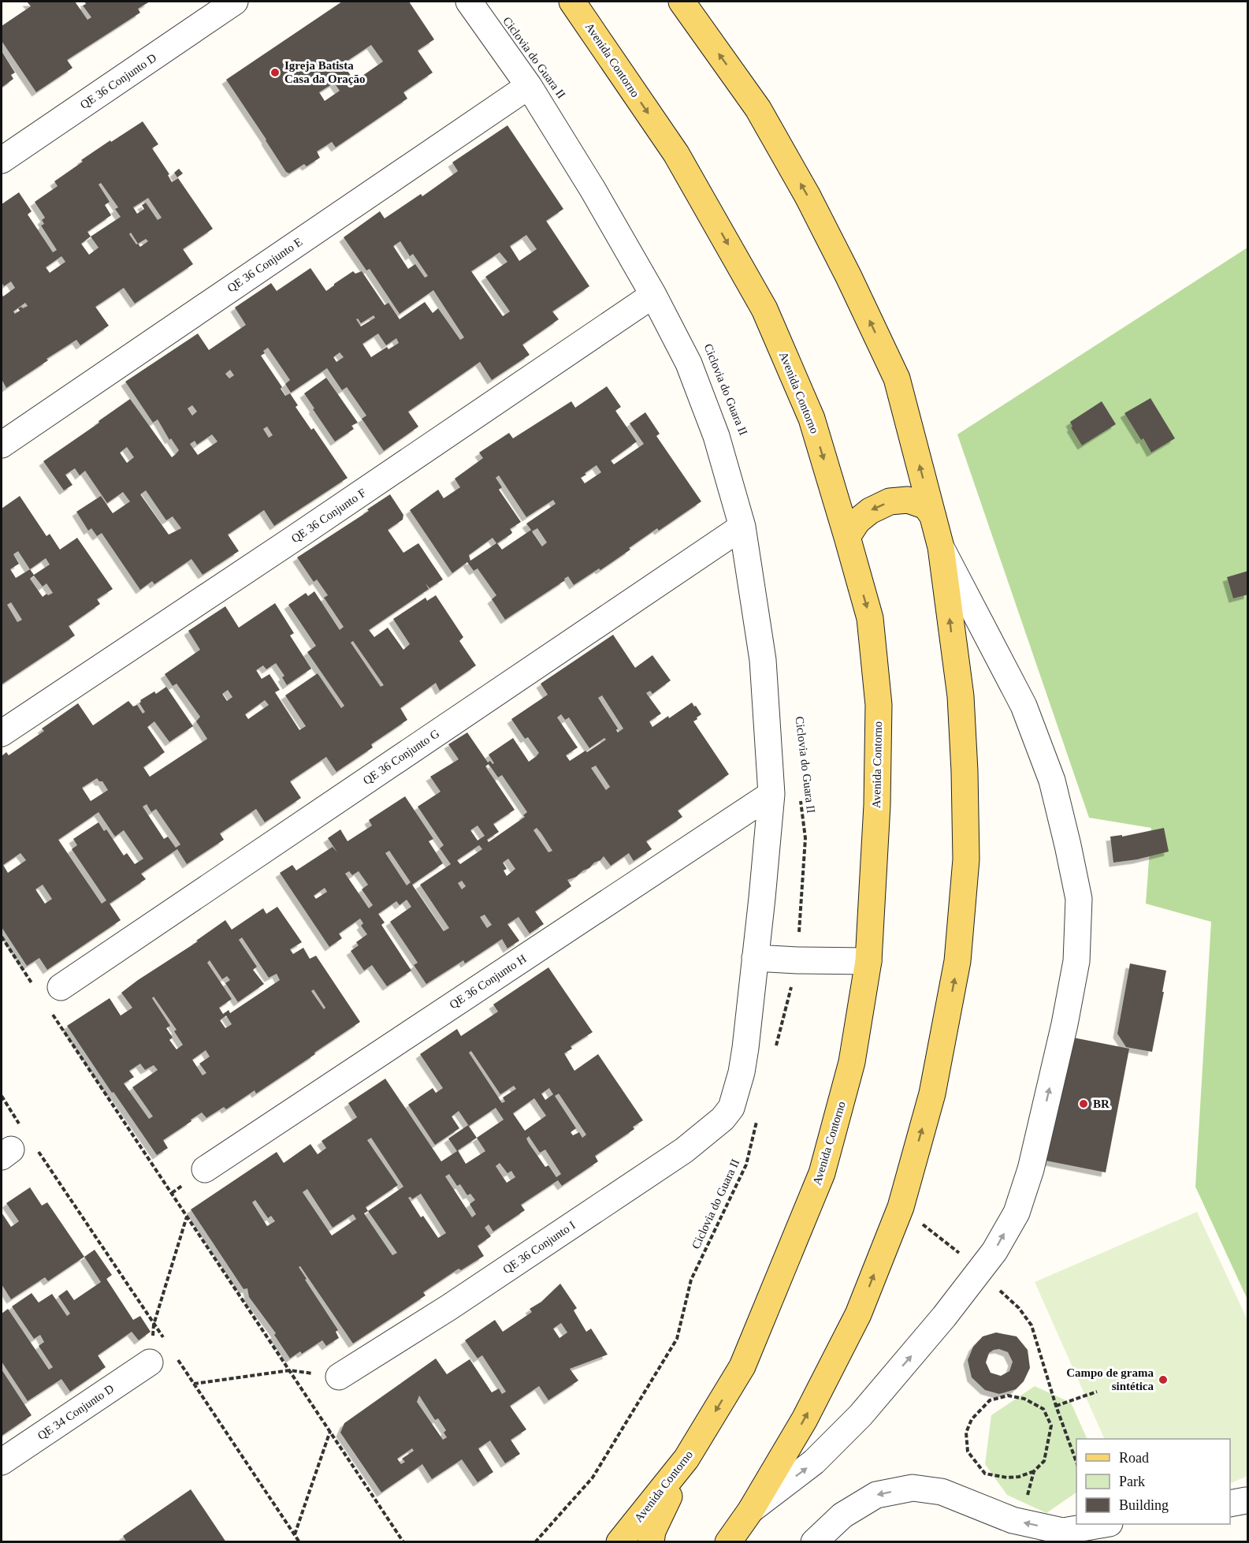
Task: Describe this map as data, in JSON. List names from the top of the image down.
{
  "streets": {
    "main road": ["Avenida Contorno"],
    "street": [
      "QE 36 Conjunto D",
      "QE 36 Conjunto E",
      "QE 36 Conjunto F",
      "QE 36 Conjunto G",
      "QE 36 Conjunto H",
      "QE 36 Conjunto I",
      "QE 34 Conjunto D"
    ],
    "path": ["Ciclovia do Guara II"]
  },
  "places": ["Igreja Batista Casa da Oração", "BR", "Campo de grama sintética"],
  "legend": ["Road", "Park", "Building"]
}
